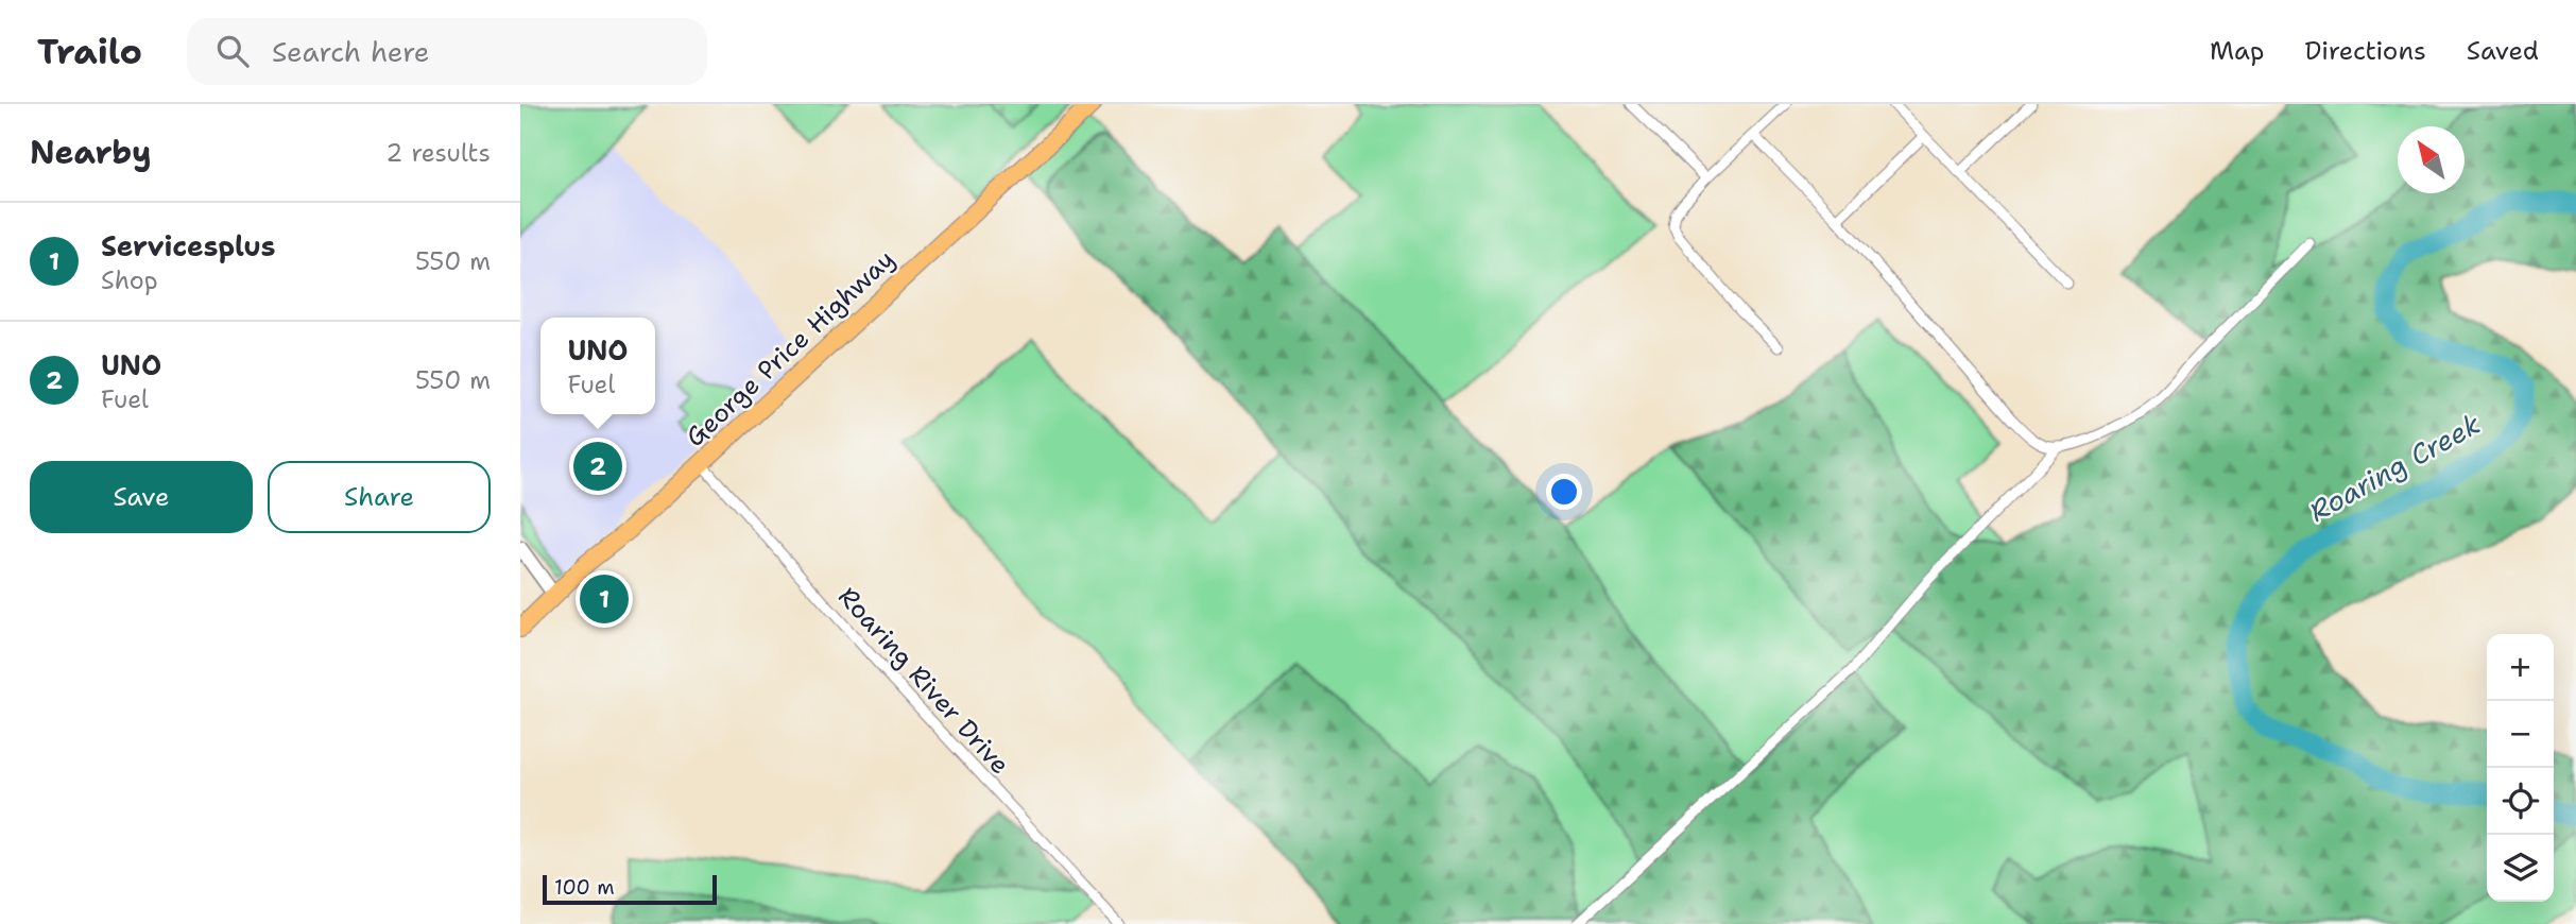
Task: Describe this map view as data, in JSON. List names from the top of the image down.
{
  "streets": {
    "highway": ["George Price Highway"],
    "street": ["Roaring River Drive"]
  },
  "crossings": [
    ["George Price Highway", "Roaring River Drive"]
  ],
  "water": ["Roaring Creek"],
  "scale_bar": "100 m",
  "north": "top left",
  "page": {
    "header": "Trailo",
    "search": "Search here",
    "nav": ["Map", "Directions", "Saved"],
    "heading": ["Nearby", "2 results"],
    "list": [
      {
        "mark": "1",
        "name": "Servicesplus",
        "note": "Shop",
        "value": "550 m"
      },
      {
        "mark": "2",
        "name": "UNO",
        "note": "Fuel",
        "value": "550 m"
      }
    ],
    "popup": ["UNO", "Fuel"],
    "pins": ["2", "1"],
    "buttons": ["Save", "Share"],
    "map_buttons": ["+", "−"],
    "scale": "100 m"
  }
}
